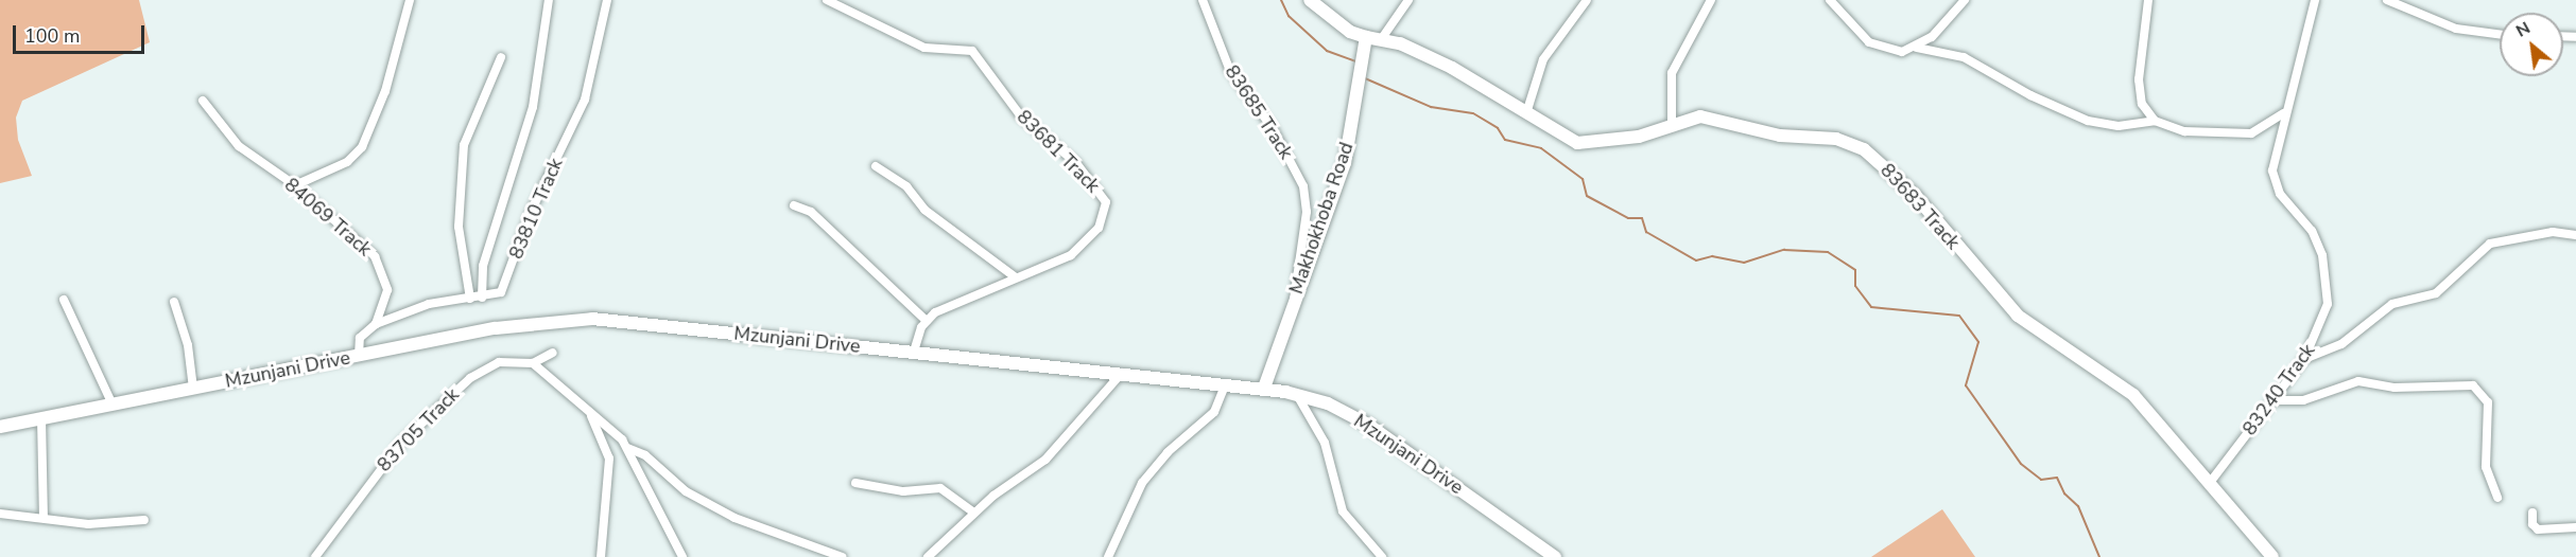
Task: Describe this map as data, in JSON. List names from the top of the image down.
{
  "streets": {
    "main road": ["83683 Track", "Makhokhoba Road", "Mzunjani Drive"],
    "street": [
      "83685 Track",
      "83681 Track",
      "83810 Track",
      "84069 Track",
      "83240 Track",
      "83705 Track"
    ]
  },
  "crossings": [
    ["83685 Track", "Makhokhoba Road"],
    ["83683 Track", "Makhokhoba Road"],
    ["83683 Track", "83240 Track"],
    ["83810 Track", "84069 Track"],
    ["Makhokhoba Road", "Mzunjani Drive"]
  ],
  "scale_bar": "100 m",
  "north": "top left"
}
